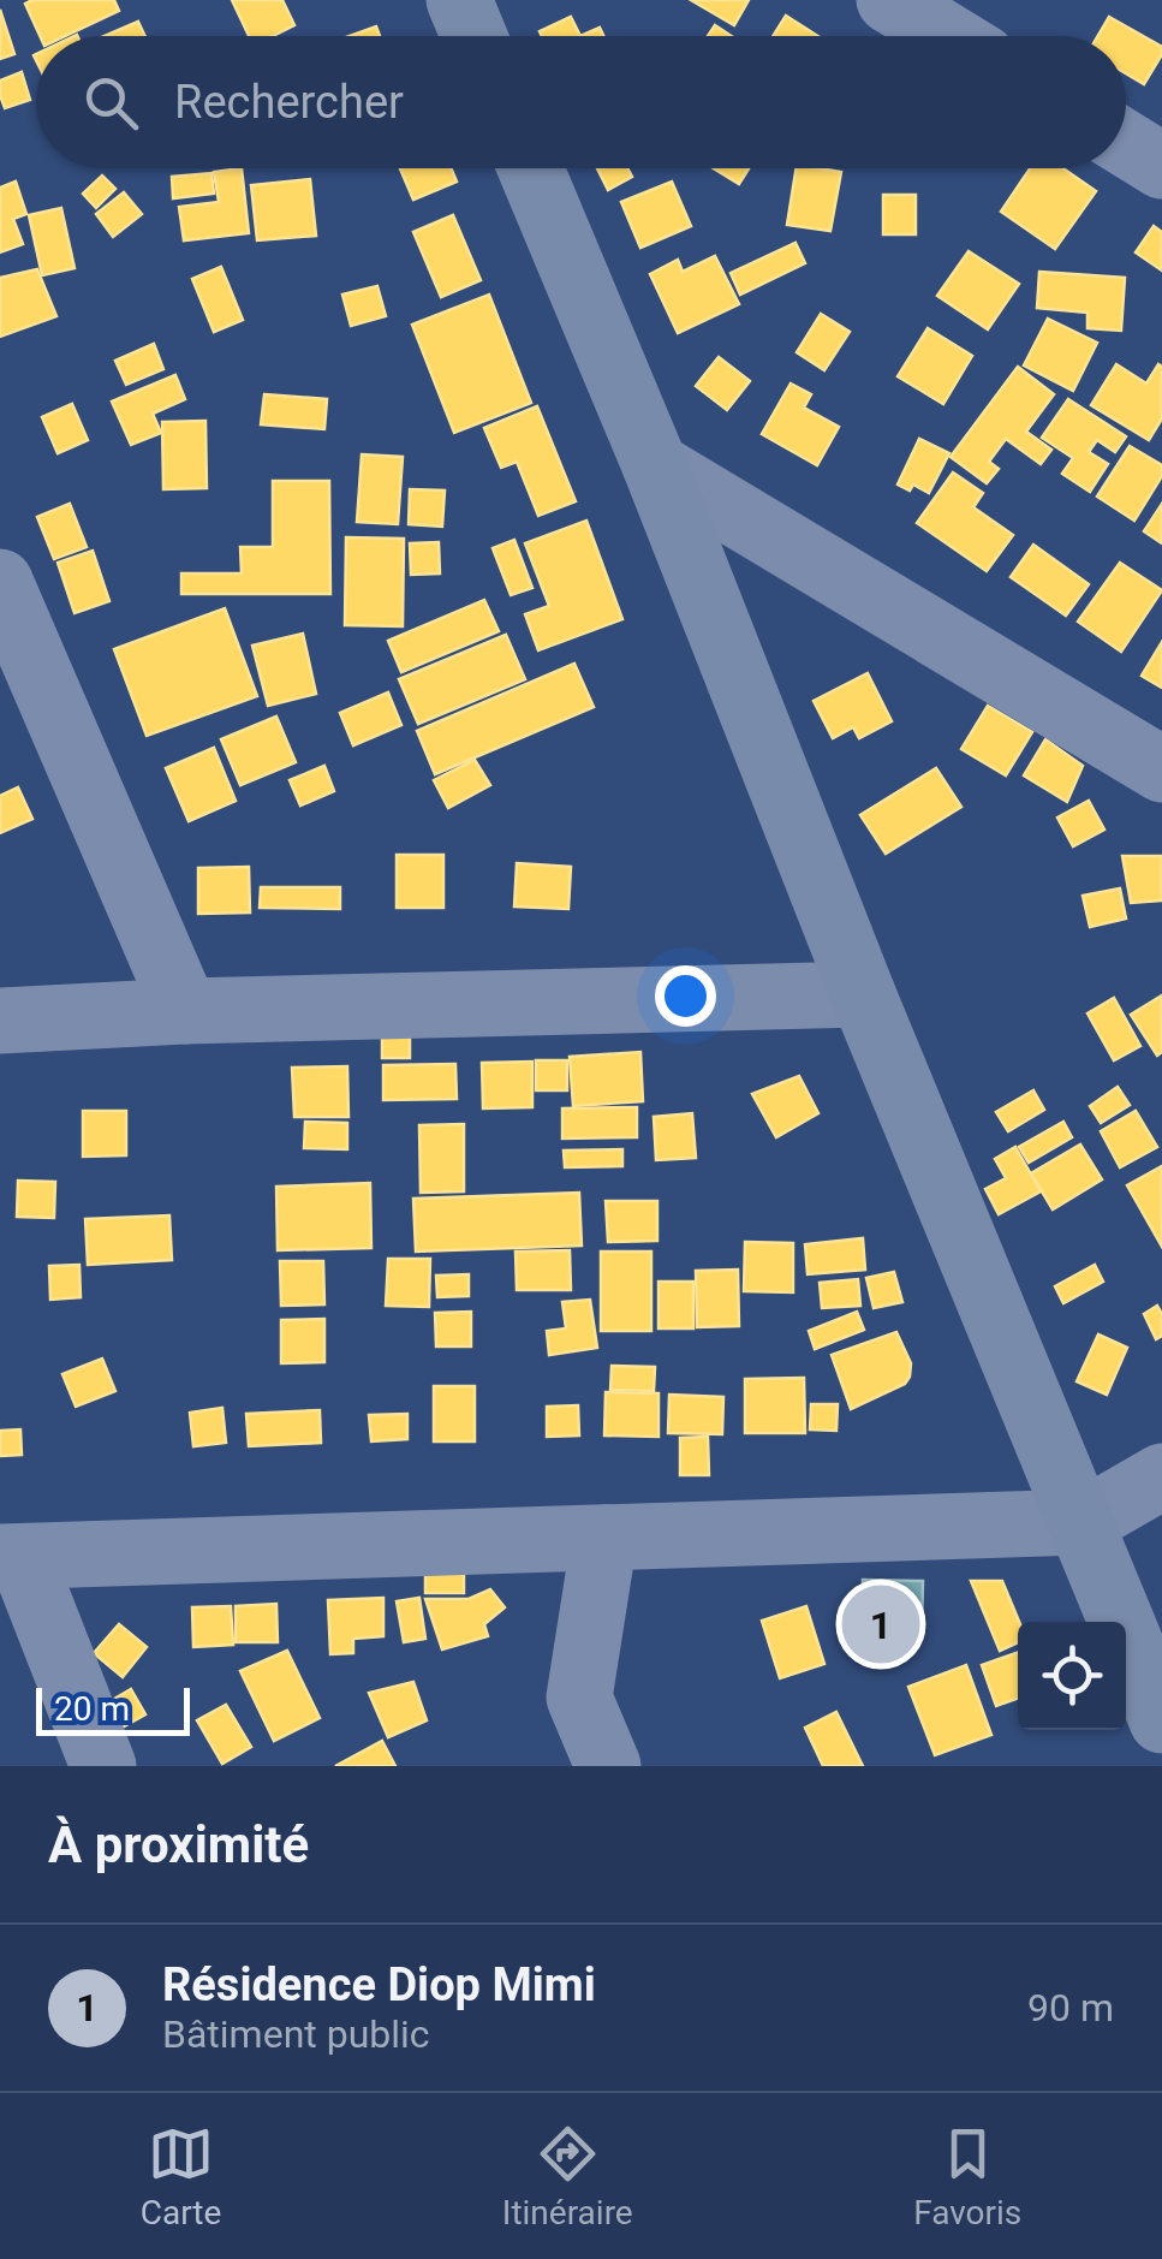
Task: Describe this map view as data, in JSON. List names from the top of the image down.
{
  "scale_bar": "20 m",
  "page": {
    "search": "Rechercher",
    "pins": "1",
    "scale": "20 m",
    "heading": "À proximité",
    "list": [
      {
        "mark": "1",
        "name": "Résidence Diop Mimi",
        "note": "Bâtiment public",
        "value": "90 m"
      }
    ],
    "nav": ["Carte", "Itinéraire", "Favoris"]
  }
}
